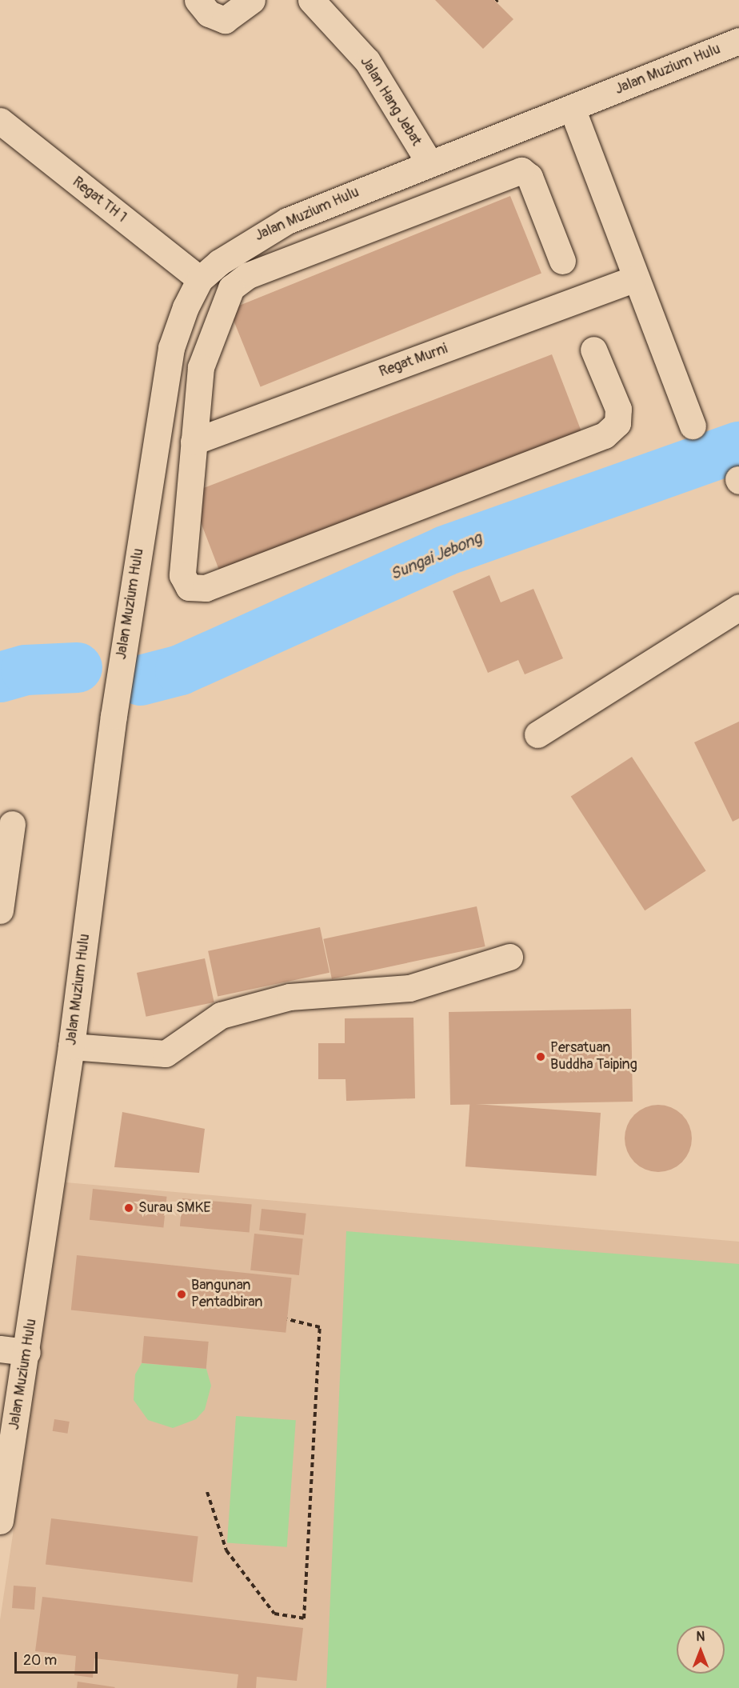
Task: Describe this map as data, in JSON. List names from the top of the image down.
{
  "streets": {
    "street": [
      "Jalan Muzium Hulu",
      "Jalan Hang Jebat",
      "Regat TH 1",
      "Regat Murni"
    ]
  },
  "crossings": [
    ["Jalan Muzium Hulu", "Jalan Hang Jebat"],
    ["Jalan Muzium Hulu", "Regat TH 1"]
  ],
  "water": ["Sungai Jebong"],
  "places": ["Persatuan Buddha Taiping", "Surau SMKE", "Bangunan Pentadbiran"],
  "scale_bar": "20 m",
  "north": "top"
}
